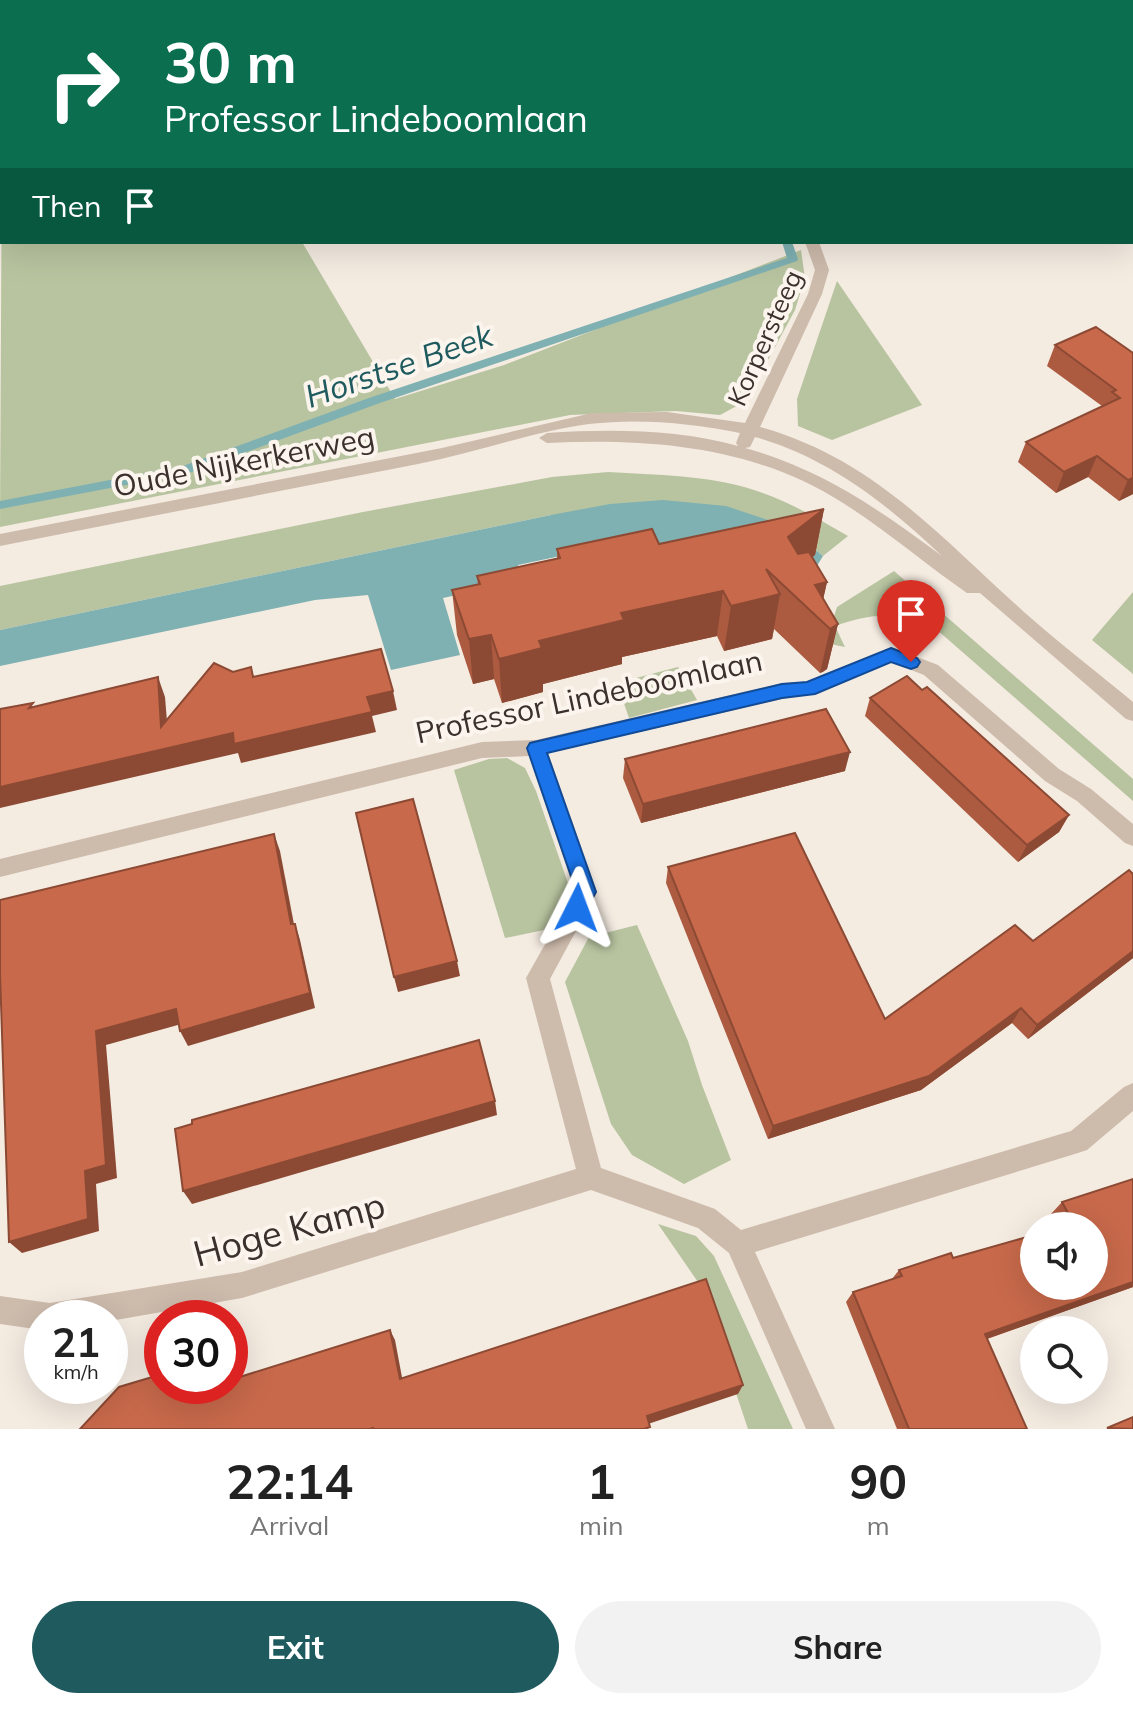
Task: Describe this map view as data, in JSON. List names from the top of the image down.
{
  "streets": {
    "street": [
      "Korpersteeg",
      "Oude Nijkerkerweg",
      "Professor Lindeboomlaan",
      "Hoge Kamp"
    ]
  },
  "crossings": [
    ["Korpersteeg", "Oude Nijkerkerweg"]
  ],
  "water": ["Horstse Beek"],
  "page": {
    "turn": ["30 m", "Professor Lindeboomlaan"],
    "then": "Then",
    "speed": "21 km/h",
    "limit": "30",
    "eta": [
      "22:14",
      "Arrival",
      "1",
      "min",
      "90",
      "m"
    ],
    "buttons": ["Exit", "Share"]
  }
}
